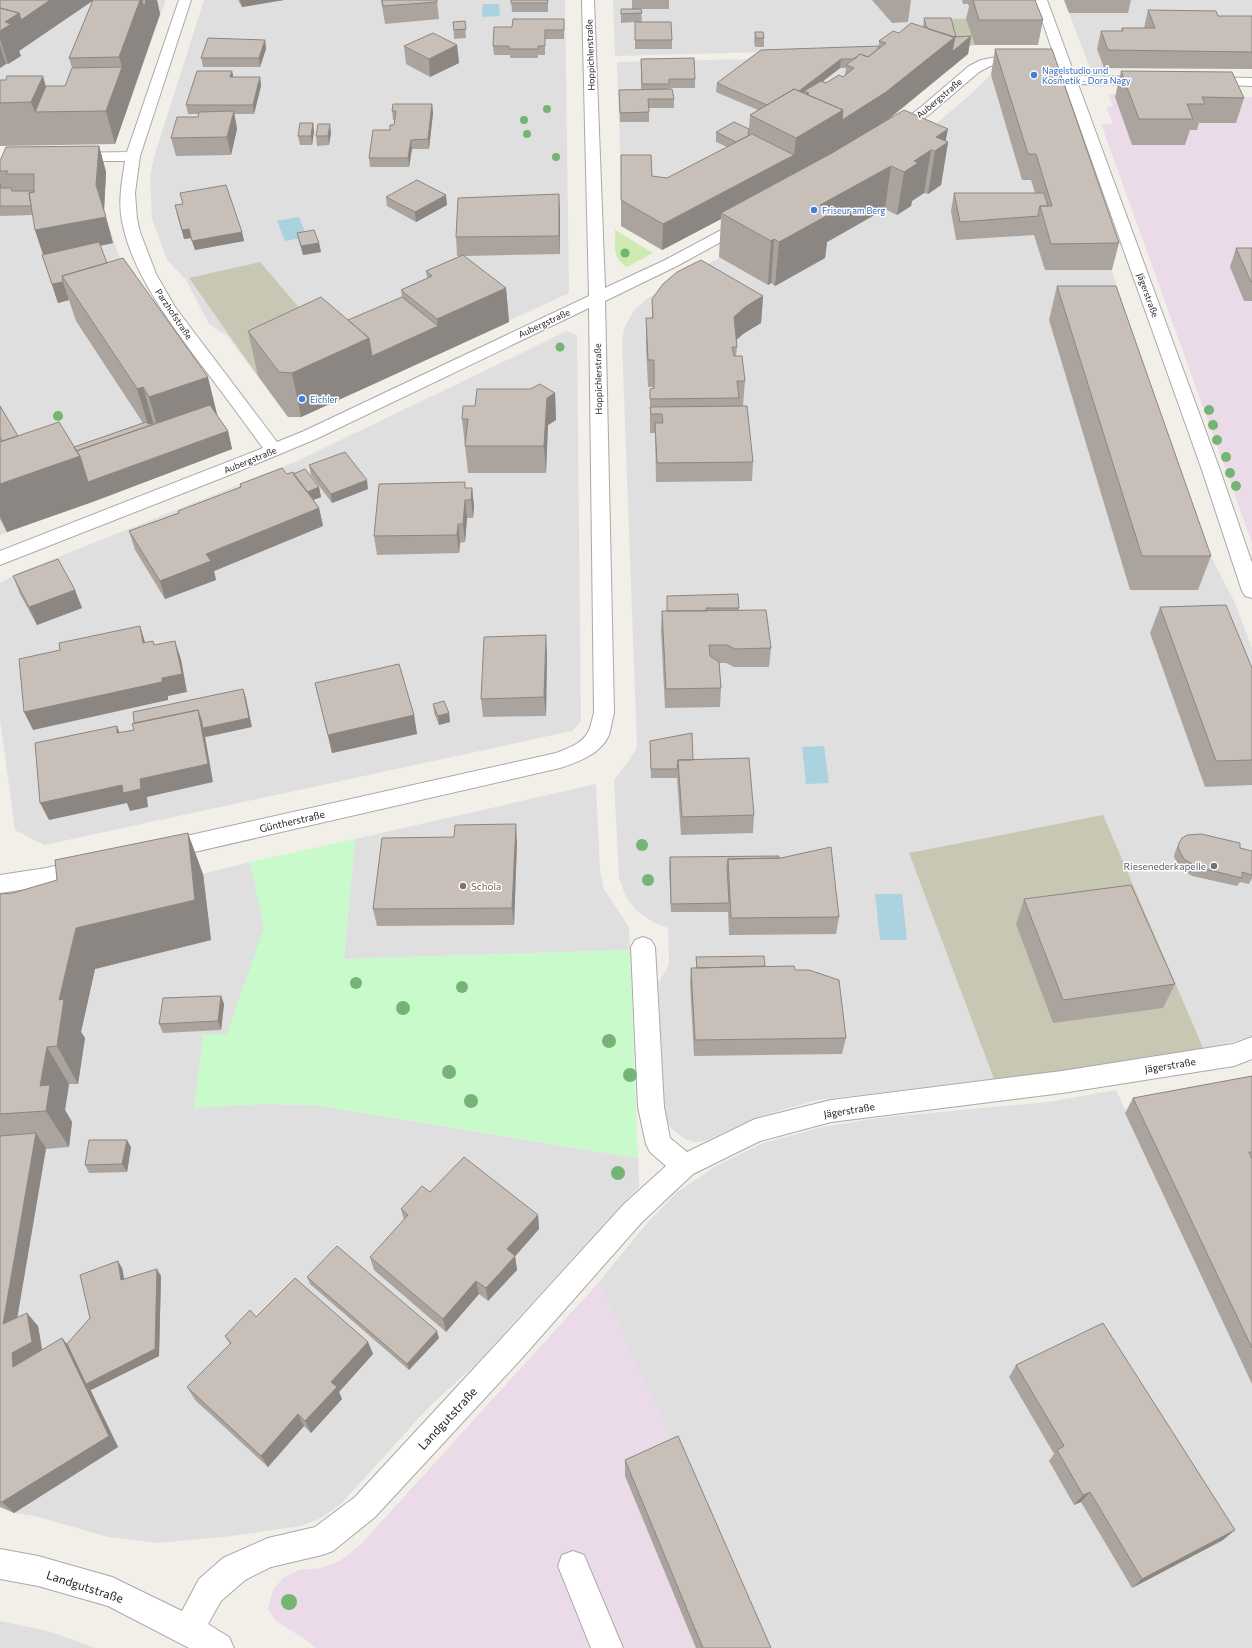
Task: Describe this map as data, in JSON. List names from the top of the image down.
{
  "streets": {
    "street": [
      "Hoppichlerstraße",
      "Aubergstraße",
      "Jägerstraße",
      "Parzhofstraße",
      "Güntherstraße",
      "Landgutstraße"
    ]
  },
  "crossings": [
    ["Hoppichlerstraße", "Aubergstraße"],
    ["Hoppichlerstraße", "Güntherstraße"],
    ["Aubergstraße", "Jägerstraße"],
    ["Aubergstraße", "Parzhofstraße"],
    ["Jägerstraße", "Landgutstraße"]
  ],
  "places": [
    "Nagelstudio und Kosmetik - Dora Nagy",
    "Friseur am Berg",
    "Eichler",
    "Riesenederkapelle",
    "Schola"
  ]
}
